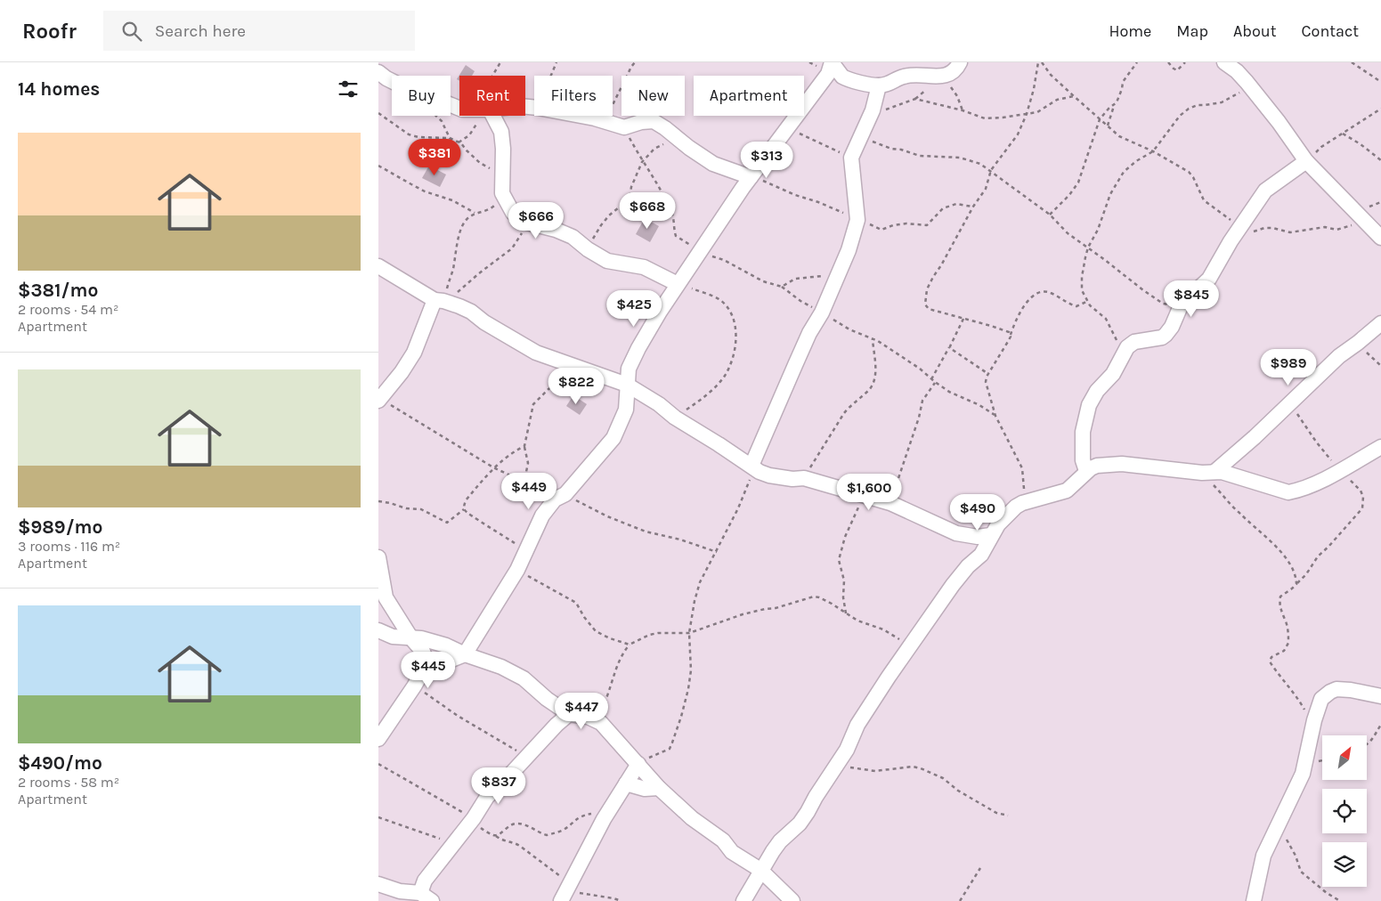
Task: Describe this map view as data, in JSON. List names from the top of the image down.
{
  "north": "top right",
  "page": {
    "header": "Roofr",
    "search": "Search here",
    "nav": [
      "Home",
      "Map",
      "About",
      "Contact"
    ],
    "heading": "14 homes",
    "chip": [
      "Buy",
      "Rent",
      "Filters",
      "New",
      "Apartment"
    ],
    "list": [
      {
        "name": "$381/mo",
        "note": "2 rooms · 54 m² · Apartment"
      },
      {
        "name": "$989/mo",
        "note": "3 rooms · 116 m² · Apartment"
      },
      {
        "name": "$490/mo",
        "note": "2 rooms · 58 m² · Apartment"
      }
    ],
    "price": [
      "$381",
      "$313",
      "$668",
      "$666",
      "$845",
      "$425",
      "$989",
      "$822",
      "$449",
      "$1,600",
      "$490",
      "$445",
      "$447",
      "$837"
    ]
  }
}
